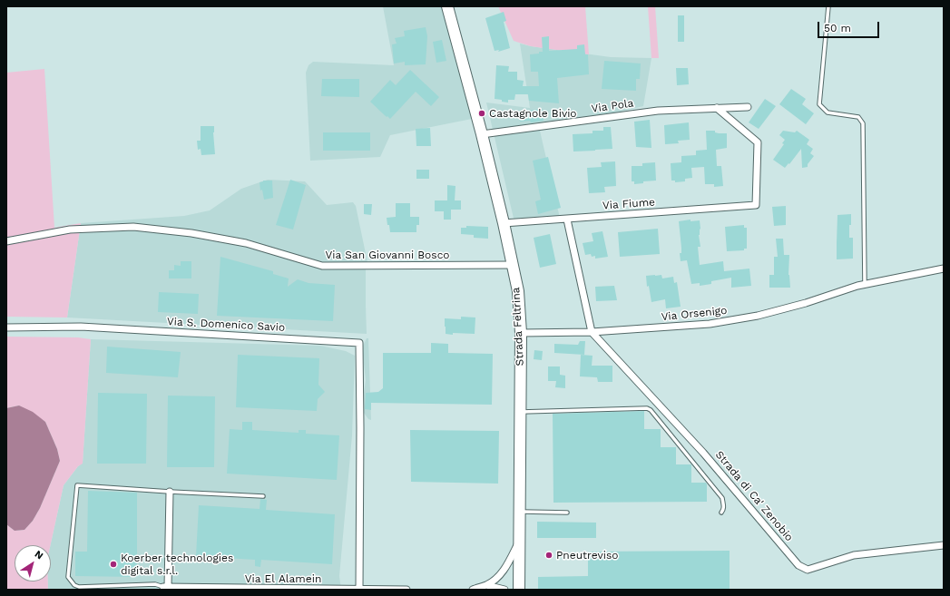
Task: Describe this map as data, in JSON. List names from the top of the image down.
{
  "streets": {
    "main road": ["Strada Feltrina"],
    "street": [
      "Via Pola",
      "Via Fiume",
      "Via San Giovanni Bosco",
      "Via Orsenigo",
      "Via S. Domenico Savio",
      "Strada di Ca' Zenobio",
      "Via El Alamein"
    ]
  },
  "crossings": [
    ["Via Pola", "Via Fiume"],
    ["Via Pola", "Strada Feltrina"],
    ["Via Fiume", "Strada Feltrina"],
    ["Via San Giovanni Bosco", "Strada Feltrina"],
    ["Via Orsenigo", "Strada Feltrina"],
    ["Via Orsenigo", "Strada di Ca' Zenobio"],
    ["Via S. Domenico Savio", "Via El Alamein"]
  ],
  "places": ["Castagnole Bivio", "Pneutreviso", "Koerber technologies digital s.r.l."],
  "scale_bar": "50 m",
  "north": "top right"
}
